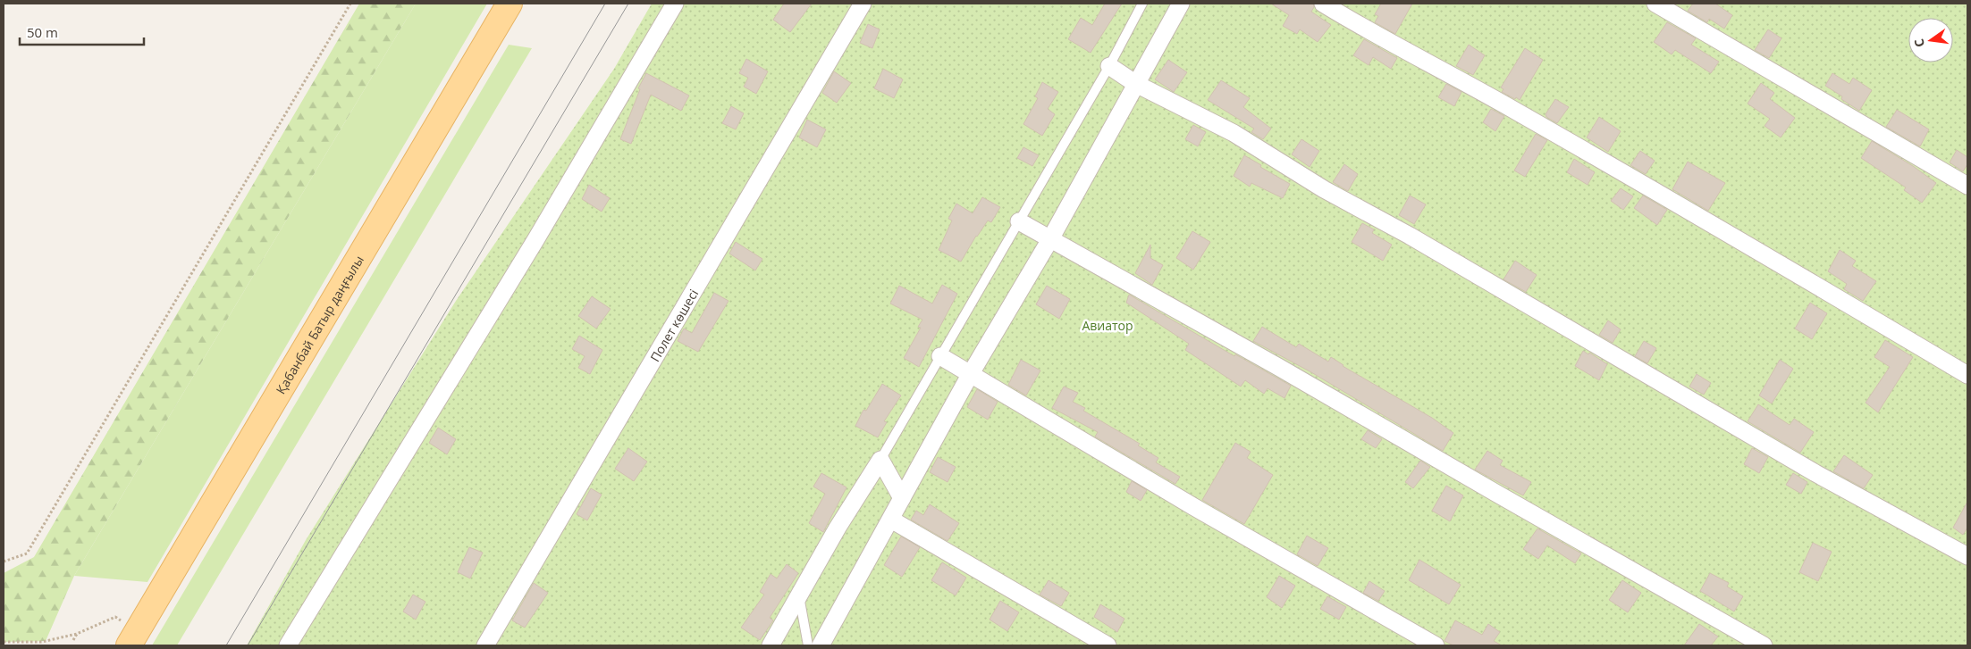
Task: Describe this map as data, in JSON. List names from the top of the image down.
{
  "streets": {
    "main road": ["Қабанбай Батыр даңғылы"],
    "street": ["Полет көшесі"]
  },
  "parks": ["Авиатор"],
  "scale_bar": "50 m",
  "north": "left"
}
